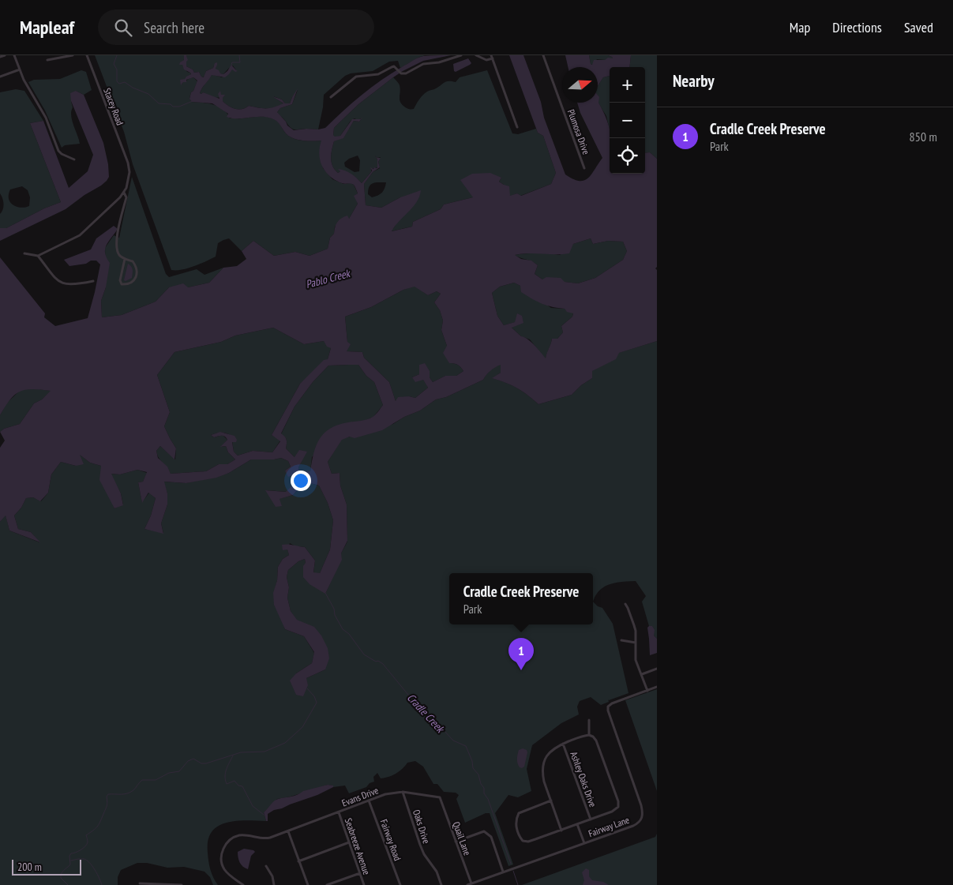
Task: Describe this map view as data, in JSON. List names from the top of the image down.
{
  "streets": {
    "street": [
      "Stacey Road",
      "Plumosa Drive",
      "Ashley Oaks Drive",
      "Evans Drive",
      "Oaks Drive",
      "Fairway Lane",
      "Quail Lane",
      "Fairway Road",
      "Seabreeze Avenue"
    ]
  },
  "crossings": [
    ["Evans Drive", "Oaks Drive"],
    ["Evans Drive", "Quail Lane"],
    ["Evans Drive", "Fairway Road"],
    ["Evans Drive", "Seabreeze Avenue"],
    ["Fairway Lane", "Quail Lane"]
  ],
  "water": ["Pablo Creek", "Cradle Creek"],
  "scale_bar": "200 m",
  "north": "right",
  "page": {
    "header": "Mapleaf",
    "search": "Search here",
    "nav": ["Map", "Directions", "Saved"],
    "heading": "Nearby",
    "map_buttons": ["+", "−"],
    "list": [
      {
        "mark": "1",
        "name": "Cradle Creek Preserve",
        "note": "Park",
        "value": "850 m"
      }
    ],
    "popup": ["Cradle Creek Preserve", "Park"],
    "pins": "1",
    "scale": "200 m"
  }
}
